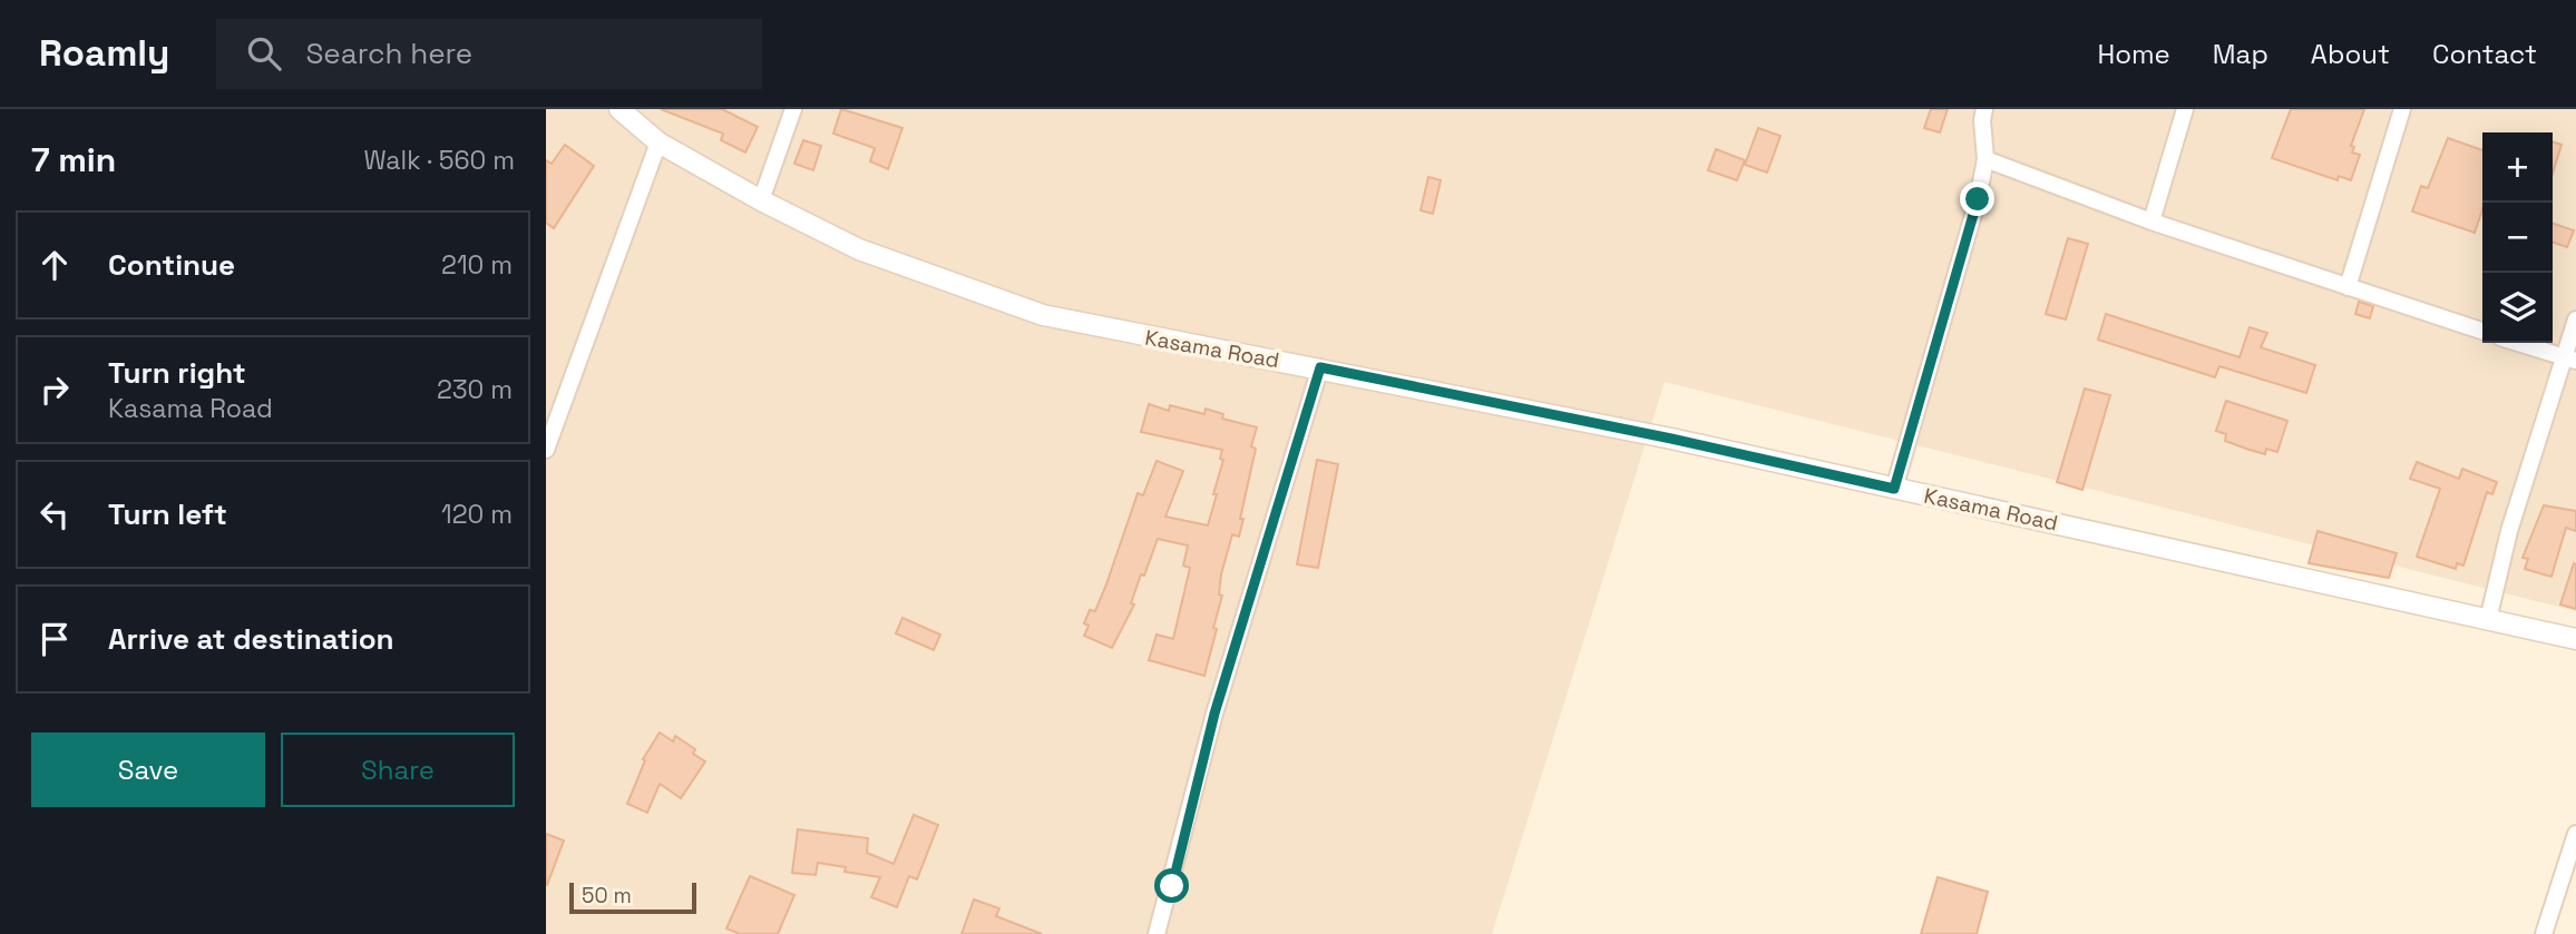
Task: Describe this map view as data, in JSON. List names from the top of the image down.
{
  "streets": {
    "street": ["Kasama Road"]
  },
  "scale_bar": "50 m",
  "page": {
    "header": "Roamly",
    "search": "Search here",
    "nav": [
      "Home",
      "Map",
      "About",
      "Contact"
    ],
    "heading": ["7 min", "Walk · 560 m"],
    "map_buttons": ["+", "−"],
    "list": [
      ["Continue", "210 m"],
      ["Turn right", "Kasama Road", "230 m"],
      ["Turn left", "120 m"],
      "Arrive at destination"
    ],
    "buttons": ["Save", "Share"],
    "scale": "50 m"
  }
}
